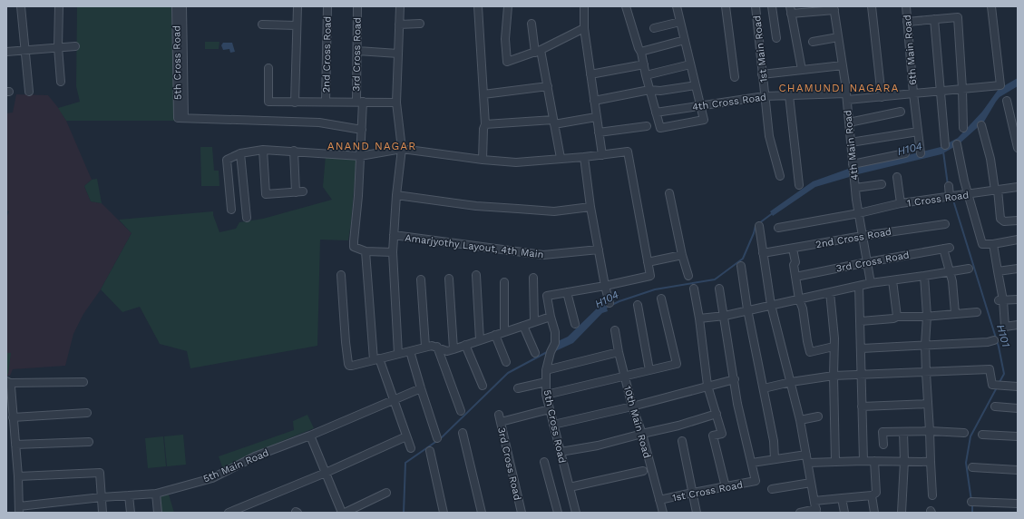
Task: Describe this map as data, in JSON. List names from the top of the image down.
{
  "streets": {
    "street": [
      "1st Main Road",
      "6th Main Road",
      "2nd Cross Road",
      "3rd Cross Road",
      "5th Cross Road",
      "4th Cross Road",
      "4th Main Road",
      "1 Cross Road",
      "Amarjyothy Layout, 4th Main",
      "10th Main Road",
      "5th Main Road",
      "1st Cross Road"
    ]
  },
  "crossings": [
    ["1st Main Road", "4th Cross Road"],
    ["6th Main Road", "4th Cross Road"],
    ["2nd Cross Road", "4th Main Road"],
    ["3rd Cross Road", "5th Cross Road"],
    ["3rd Cross Road", "4th Main Road"],
    ["4th Cross Road", "4th Main Road"],
    ["4th Main Road", "1 Cross Road"],
    ["10th Main Road", "1st Cross Road"]
  ],
  "districts": ["CHAMUNDI NAGARA", "ANAND NAGAR"],
  "water": ["H104", "H101"]
}
